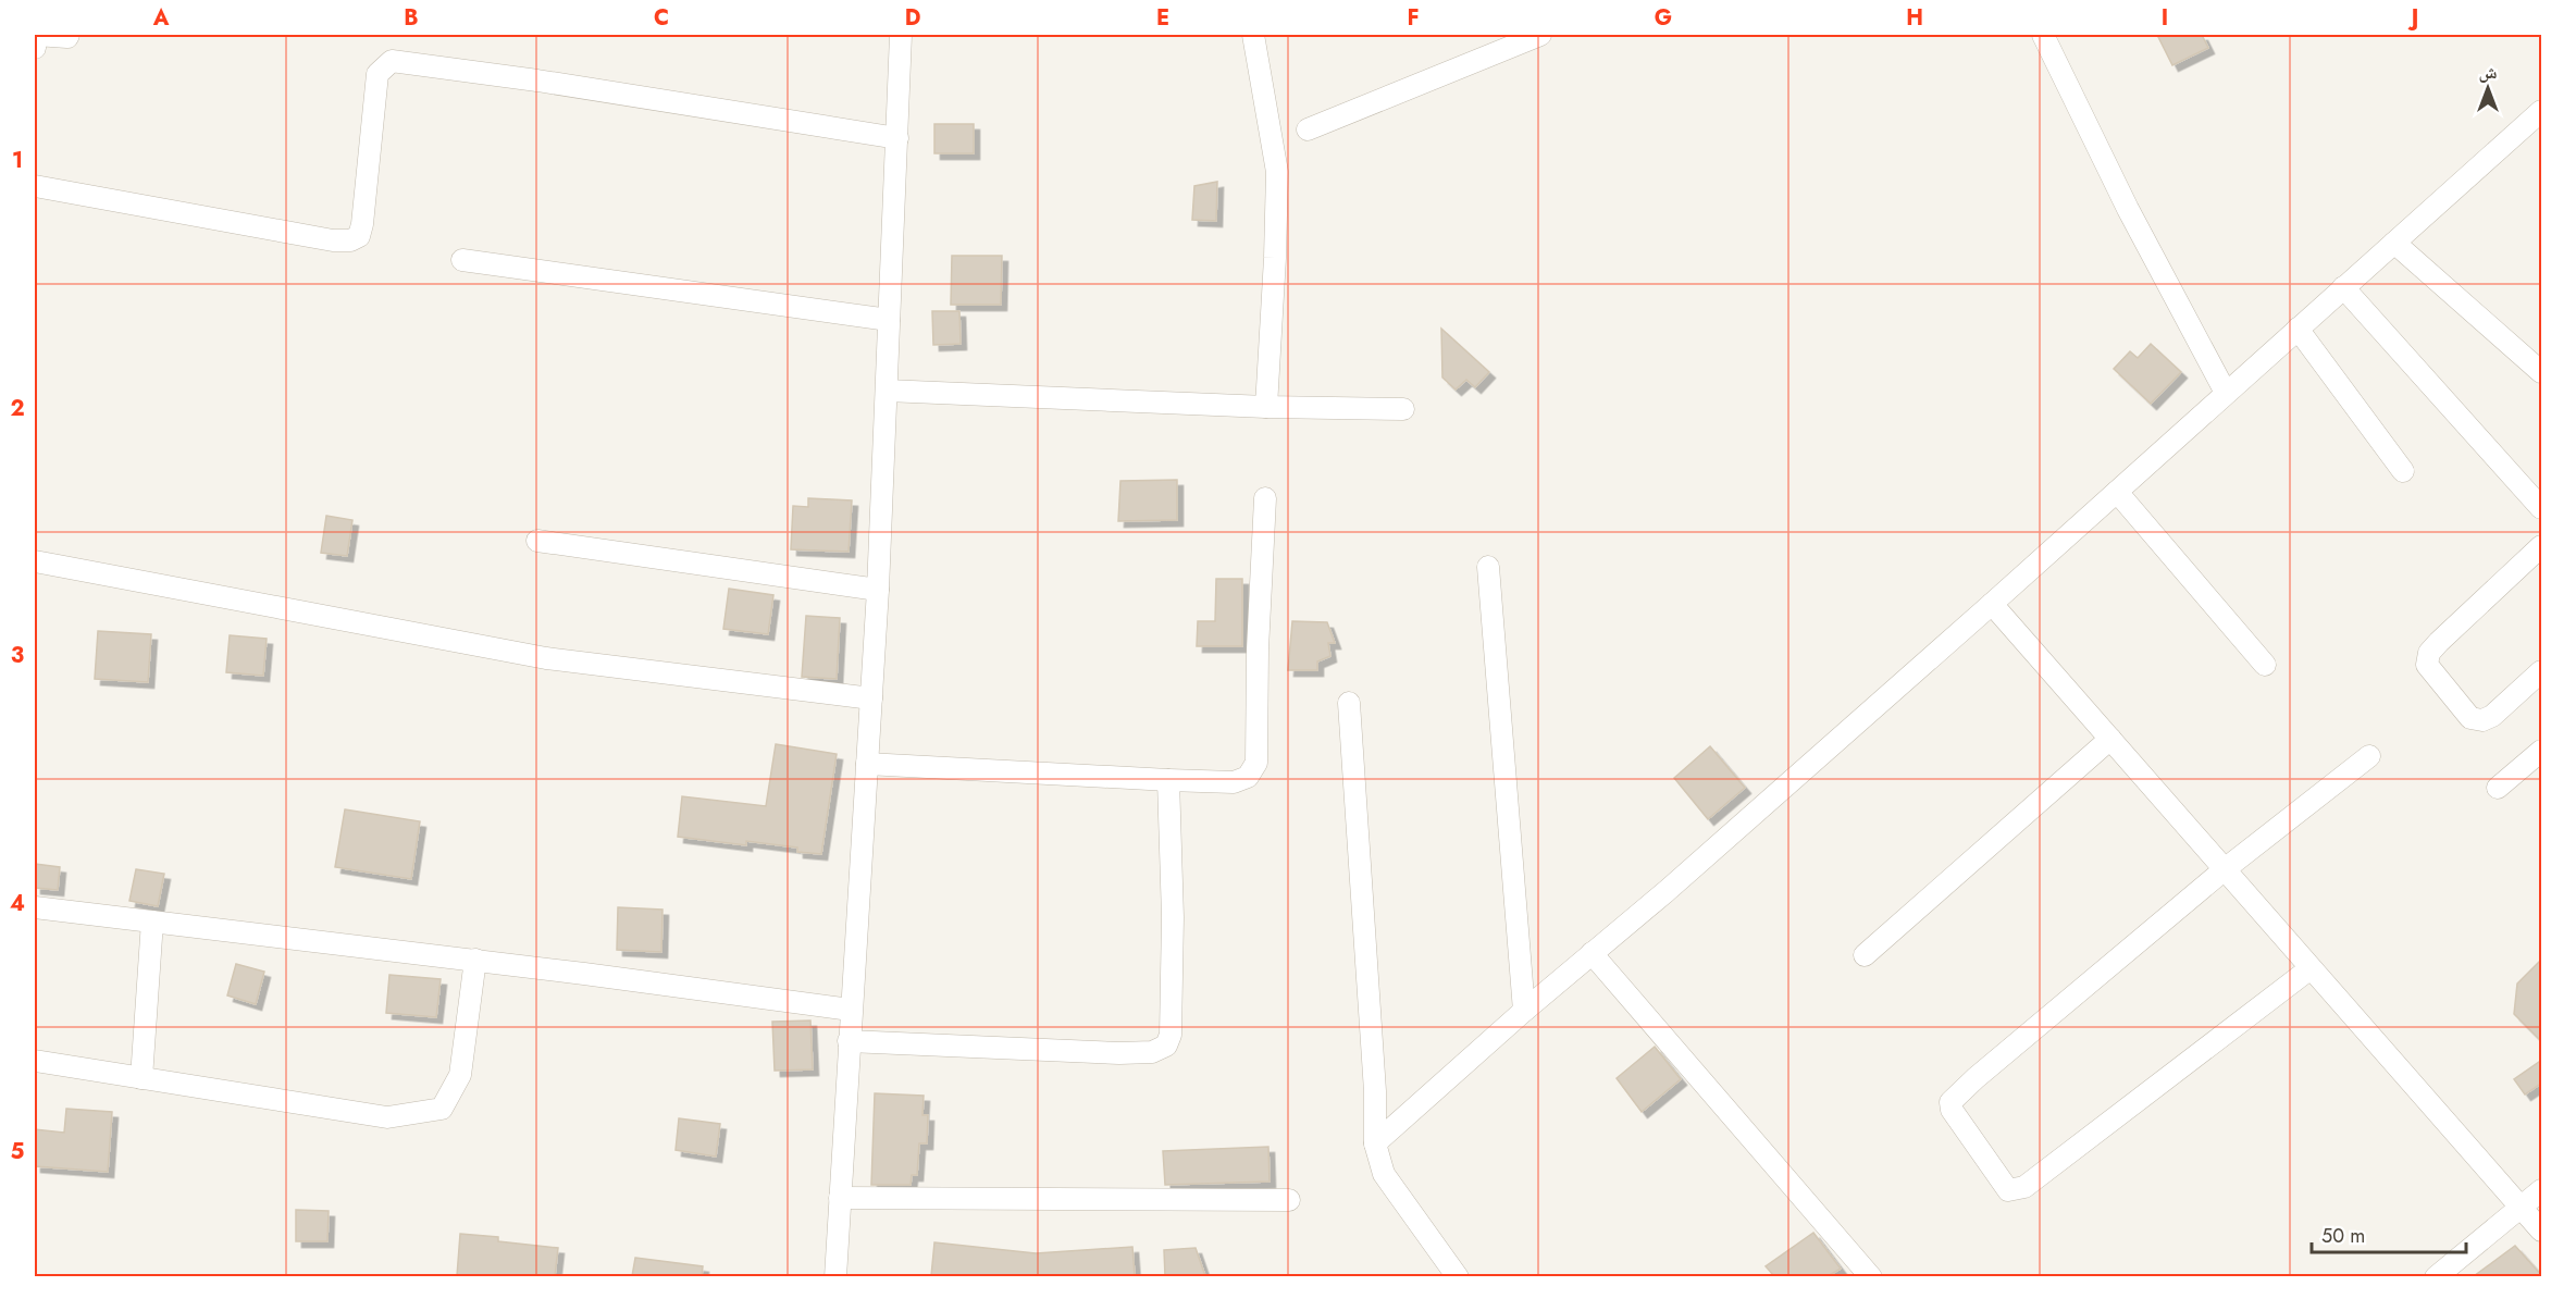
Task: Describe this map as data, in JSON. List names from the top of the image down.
{
  "scale_bar": "50 m",
  "north": "top",
  "grid": {
    "columns": [
      "A",
      "B",
      "C",
      "D",
      "E",
      "F",
      "G",
      "H",
      "I",
      "J"
    ],
    "rows": [
      "1",
      "2",
      "3",
      "4",
      "5"
    ]
  }
}
